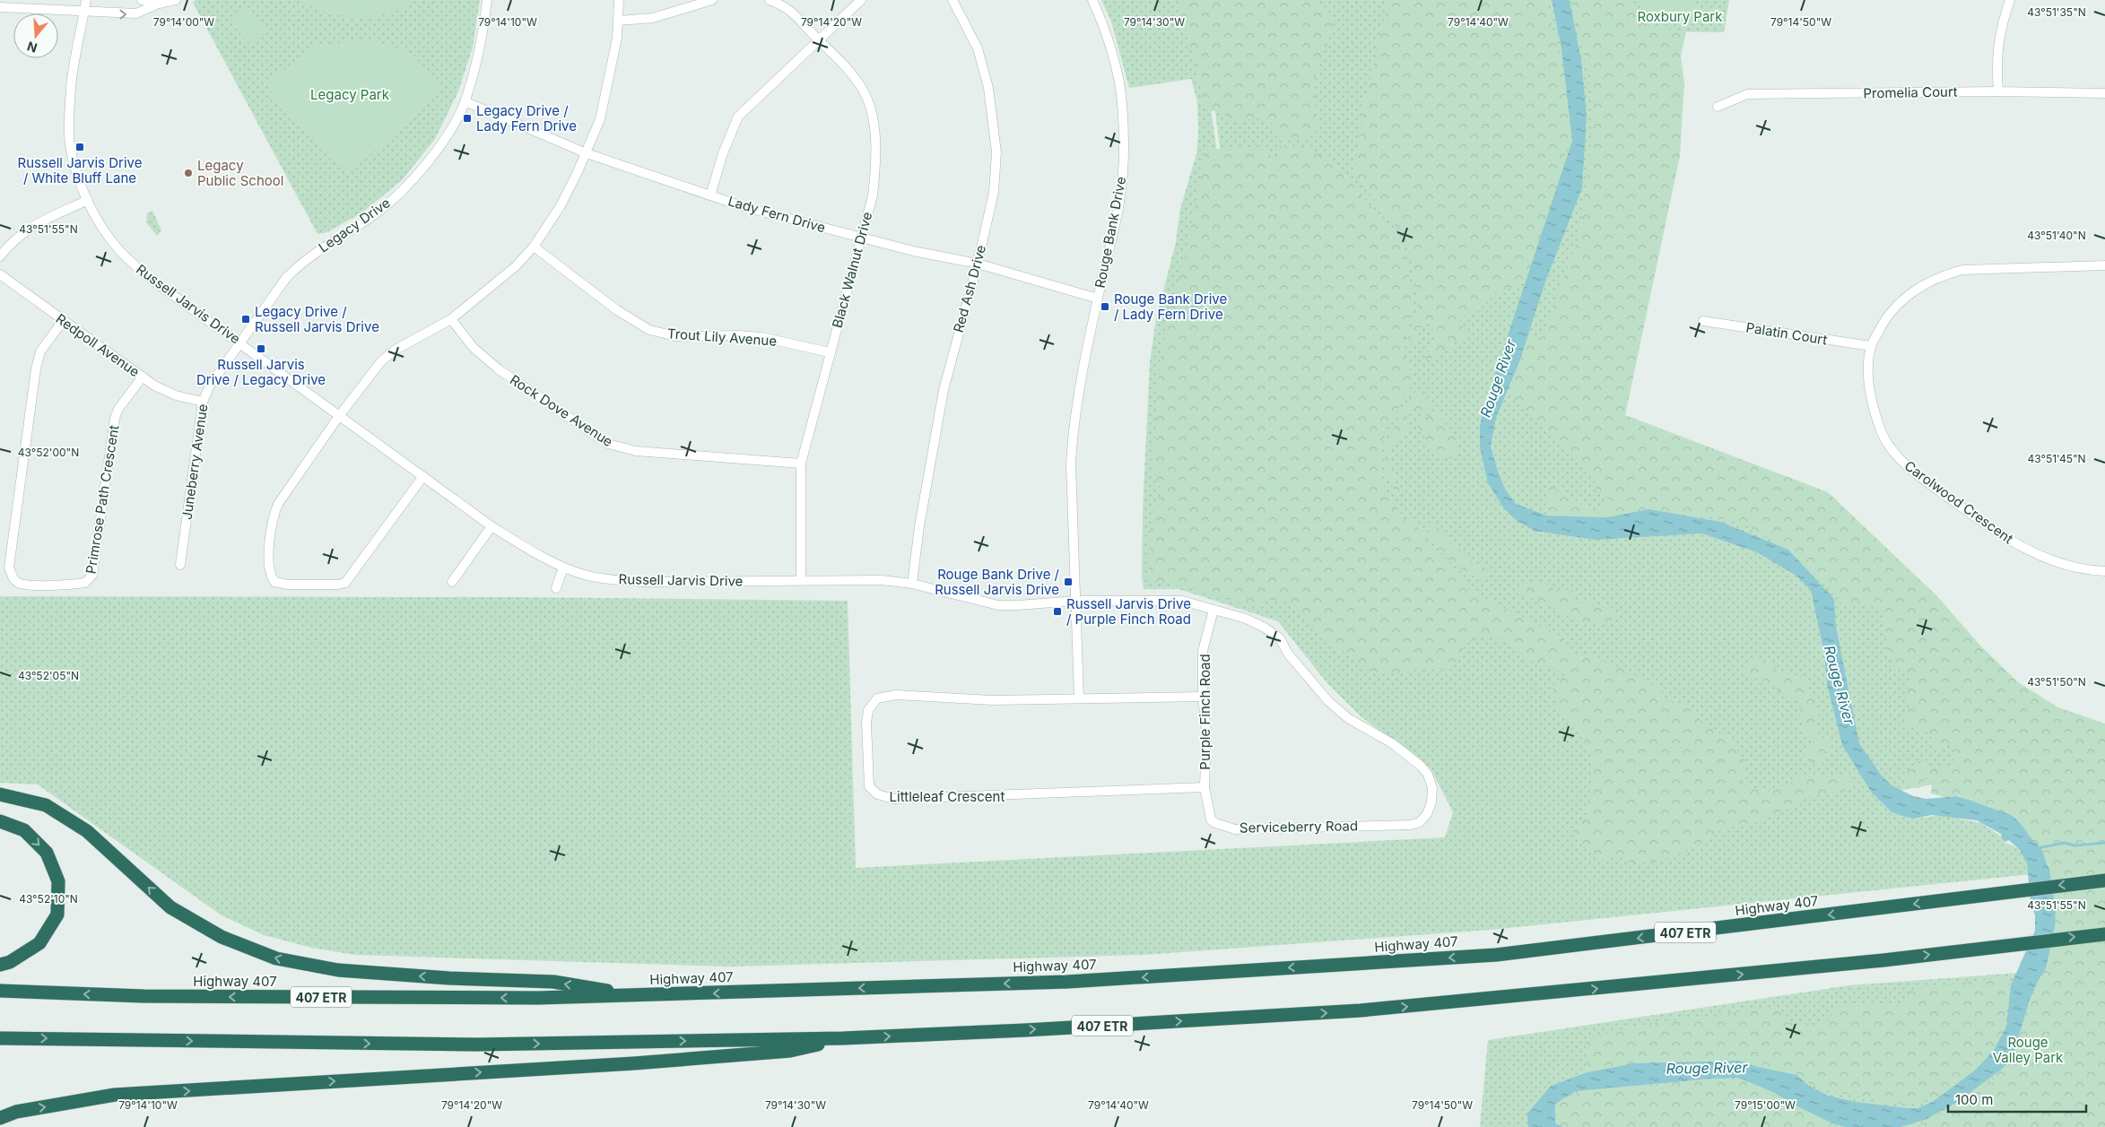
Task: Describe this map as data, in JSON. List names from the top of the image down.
{
  "streets": {
    "highway": ["Highway 407", "407 ETR"],
    "street": [
      "Promelia Court",
      "Lady Fern Drive",
      "Legacy Drive",
      "Rouge Bank Drive",
      "Black Walnut Drive",
      "Red Ash Drive",
      "Russell Jarvis Drive",
      "Palatin Court",
      "Trout Lily Avenue",
      "Redpoll Avenue",
      "Rock Dove Avenue",
      "Juneberry Avenue",
      "Primrose Path Crescent",
      "Carolwood Crescent",
      "Purple Finch Road",
      "Littleleaf Crescent",
      "Serviceberry Road"
    ]
  },
  "crossings": [
    ["Lady Fern Drive", "Legacy Drive"],
    ["Lady Fern Drive", "Rouge Bank Drive"],
    ["Lady Fern Drive", "Black Walnut Drive"],
    ["Lady Fern Drive", "Red Ash Drive"],
    ["Legacy Drive", "Russell Jarvis Drive"],
    ["Legacy Drive", "Juneberry Avenue"],
    ["Rouge Bank Drive", "Russell Jarvis Drive"],
    ["Black Walnut Drive", "Russell Jarvis Drive"],
    ["Black Walnut Drive", "Trout Lily Avenue"],
    ["Black Walnut Drive", "Rock Dove Avenue"],
    ["Red Ash Drive", "Russell Jarvis Drive"],
    ["Russell Jarvis Drive", "Juneberry Avenue"],
    ["Russell Jarvis Drive", "Purple Finch Road"],
    ["Russell Jarvis Drive", "Serviceberry Road"],
    ["Palatin Court", "Carolwood Crescent"],
    ["Redpoll Avenue", "Juneberry Avenue"],
    ["Redpoll Avenue", "Primrose Path Crescent"],
    ["Purple Finch Road", "Littleleaf Crescent"],
    ["Purple Finch Road", "Serviceberry Road"],
    ["Littleleaf Crescent", "Serviceberry Road"]
  ],
  "water": ["Rouge River"],
  "parks": ["Roxbury Park", "Legacy Park", "Rouge Valley Park"],
  "places": {
    "transit": [
      "Legacy Drive / Lady Fern Drive",
      "Russell Jarvis Drive / White Bluff Lane",
      "Rouge Bank Drive / Lady Fern Drive",
      "Legacy Drive / Russell Jarvis Drive",
      "Russell Jarvis Drive / Legacy Drive",
      "Rouge Bank Drive / Russell Jarvis Drive",
      "Russell Jarvis Drive / Purple Finch Road"
    ],
    "other": ["Legacy Public School"]
  },
  "scale_bar": "100 m",
  "north": "bottom",
  "coordinates": [
    "43°51'35\"N",
    "79°14'00\"W",
    "79°14'10\"W",
    "79°14'20\"W",
    "79°14'30\"W",
    "79°14'40\"W",
    "79°14'50\"W",
    "43°51'55\"N",
    "43°51'40\"N",
    "43°52'00\"N",
    "43°51'45\"N",
    "43°52'05\"N",
    "43°51'50\"N",
    "43°52'10\"N",
    "79°15'00\"W"
  ]
}
